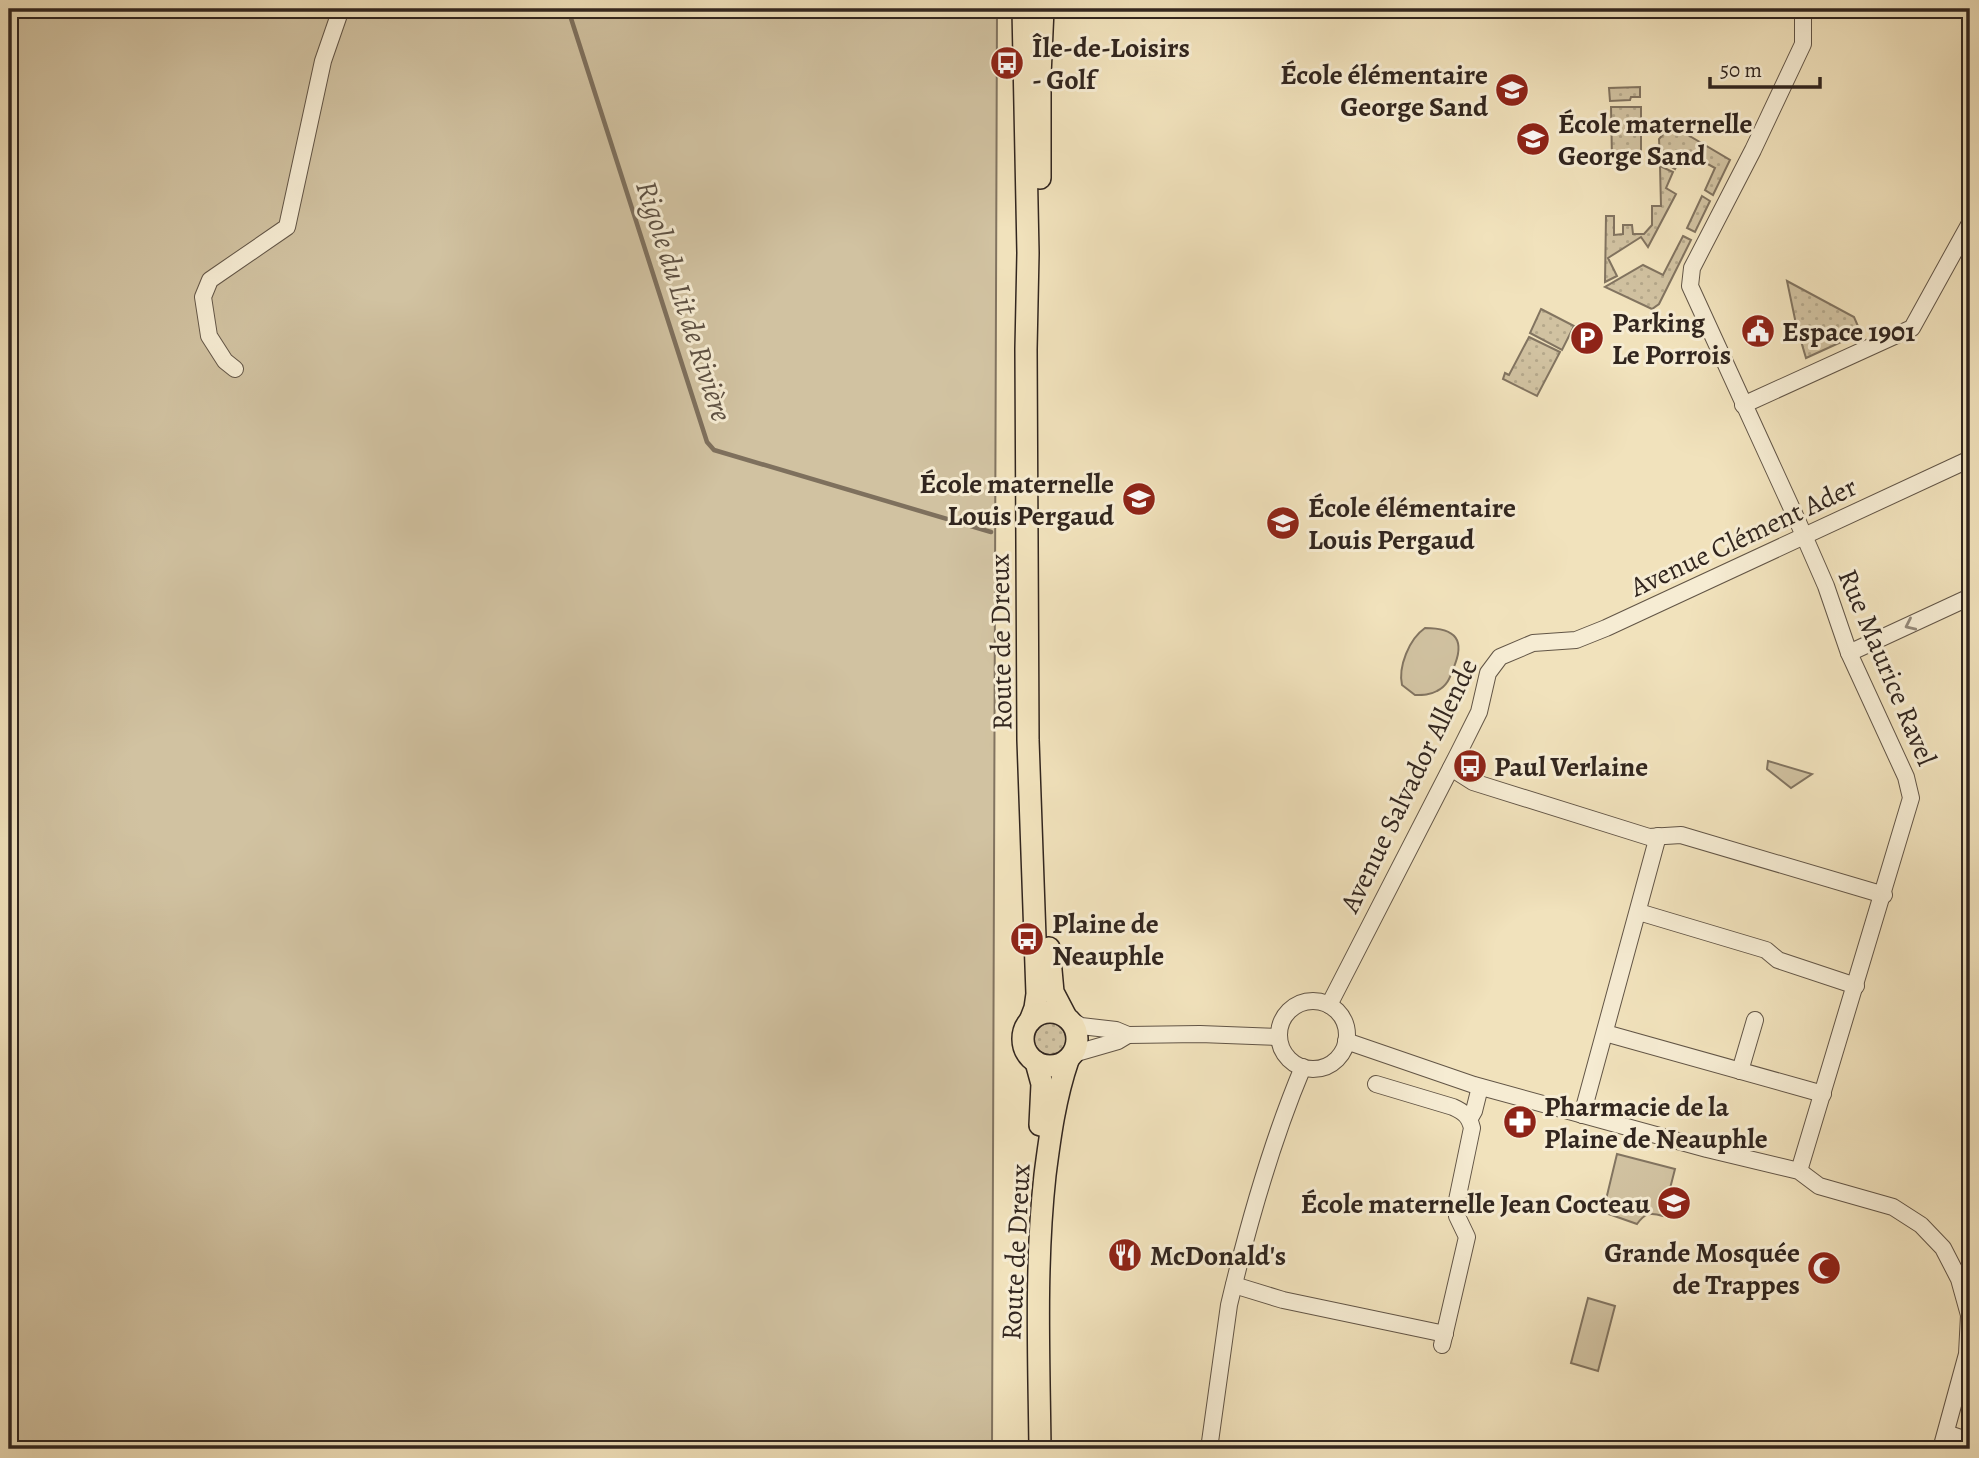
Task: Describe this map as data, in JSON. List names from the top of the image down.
{
  "streets": {
    "main road": ["Route de Dreux"],
    "street": ["Avenue Clément Ader", "Rue Maurice Ravel", "Avenue Salvador Allende"]
  },
  "crossings": [
    ["Avenue Clément Ader", "Rue Maurice Ravel"],
    ["Avenue Clément Ader", "Avenue Salvador Allende"]
  ],
  "water": ["Rigole du Lit de Rivière"],
  "places": {
    "bus stop": ["Île-de-Loisirs - Golf", "Paul Verlaine", "Plaine de Neauphle"],
    "school or university": [
      "École élémentaire George Sand",
      "École maternelle George Sand",
      "École maternelle Louis Pergaud",
      "École élémentaire Louis Pergaud",
      "École maternelle Jean Cocteau"
    ],
    "public building": ["Espace 1901"],
    "parking": ["Parking Le Porrois"],
    "pharmacy": ["Pharmacie de la Plaine de Neauphle"],
    "restaurant": ["McDonald's"],
    "mosque": ["Grande Mosquée de Trappes"]
  },
  "scale_bar": "50 m"
}
